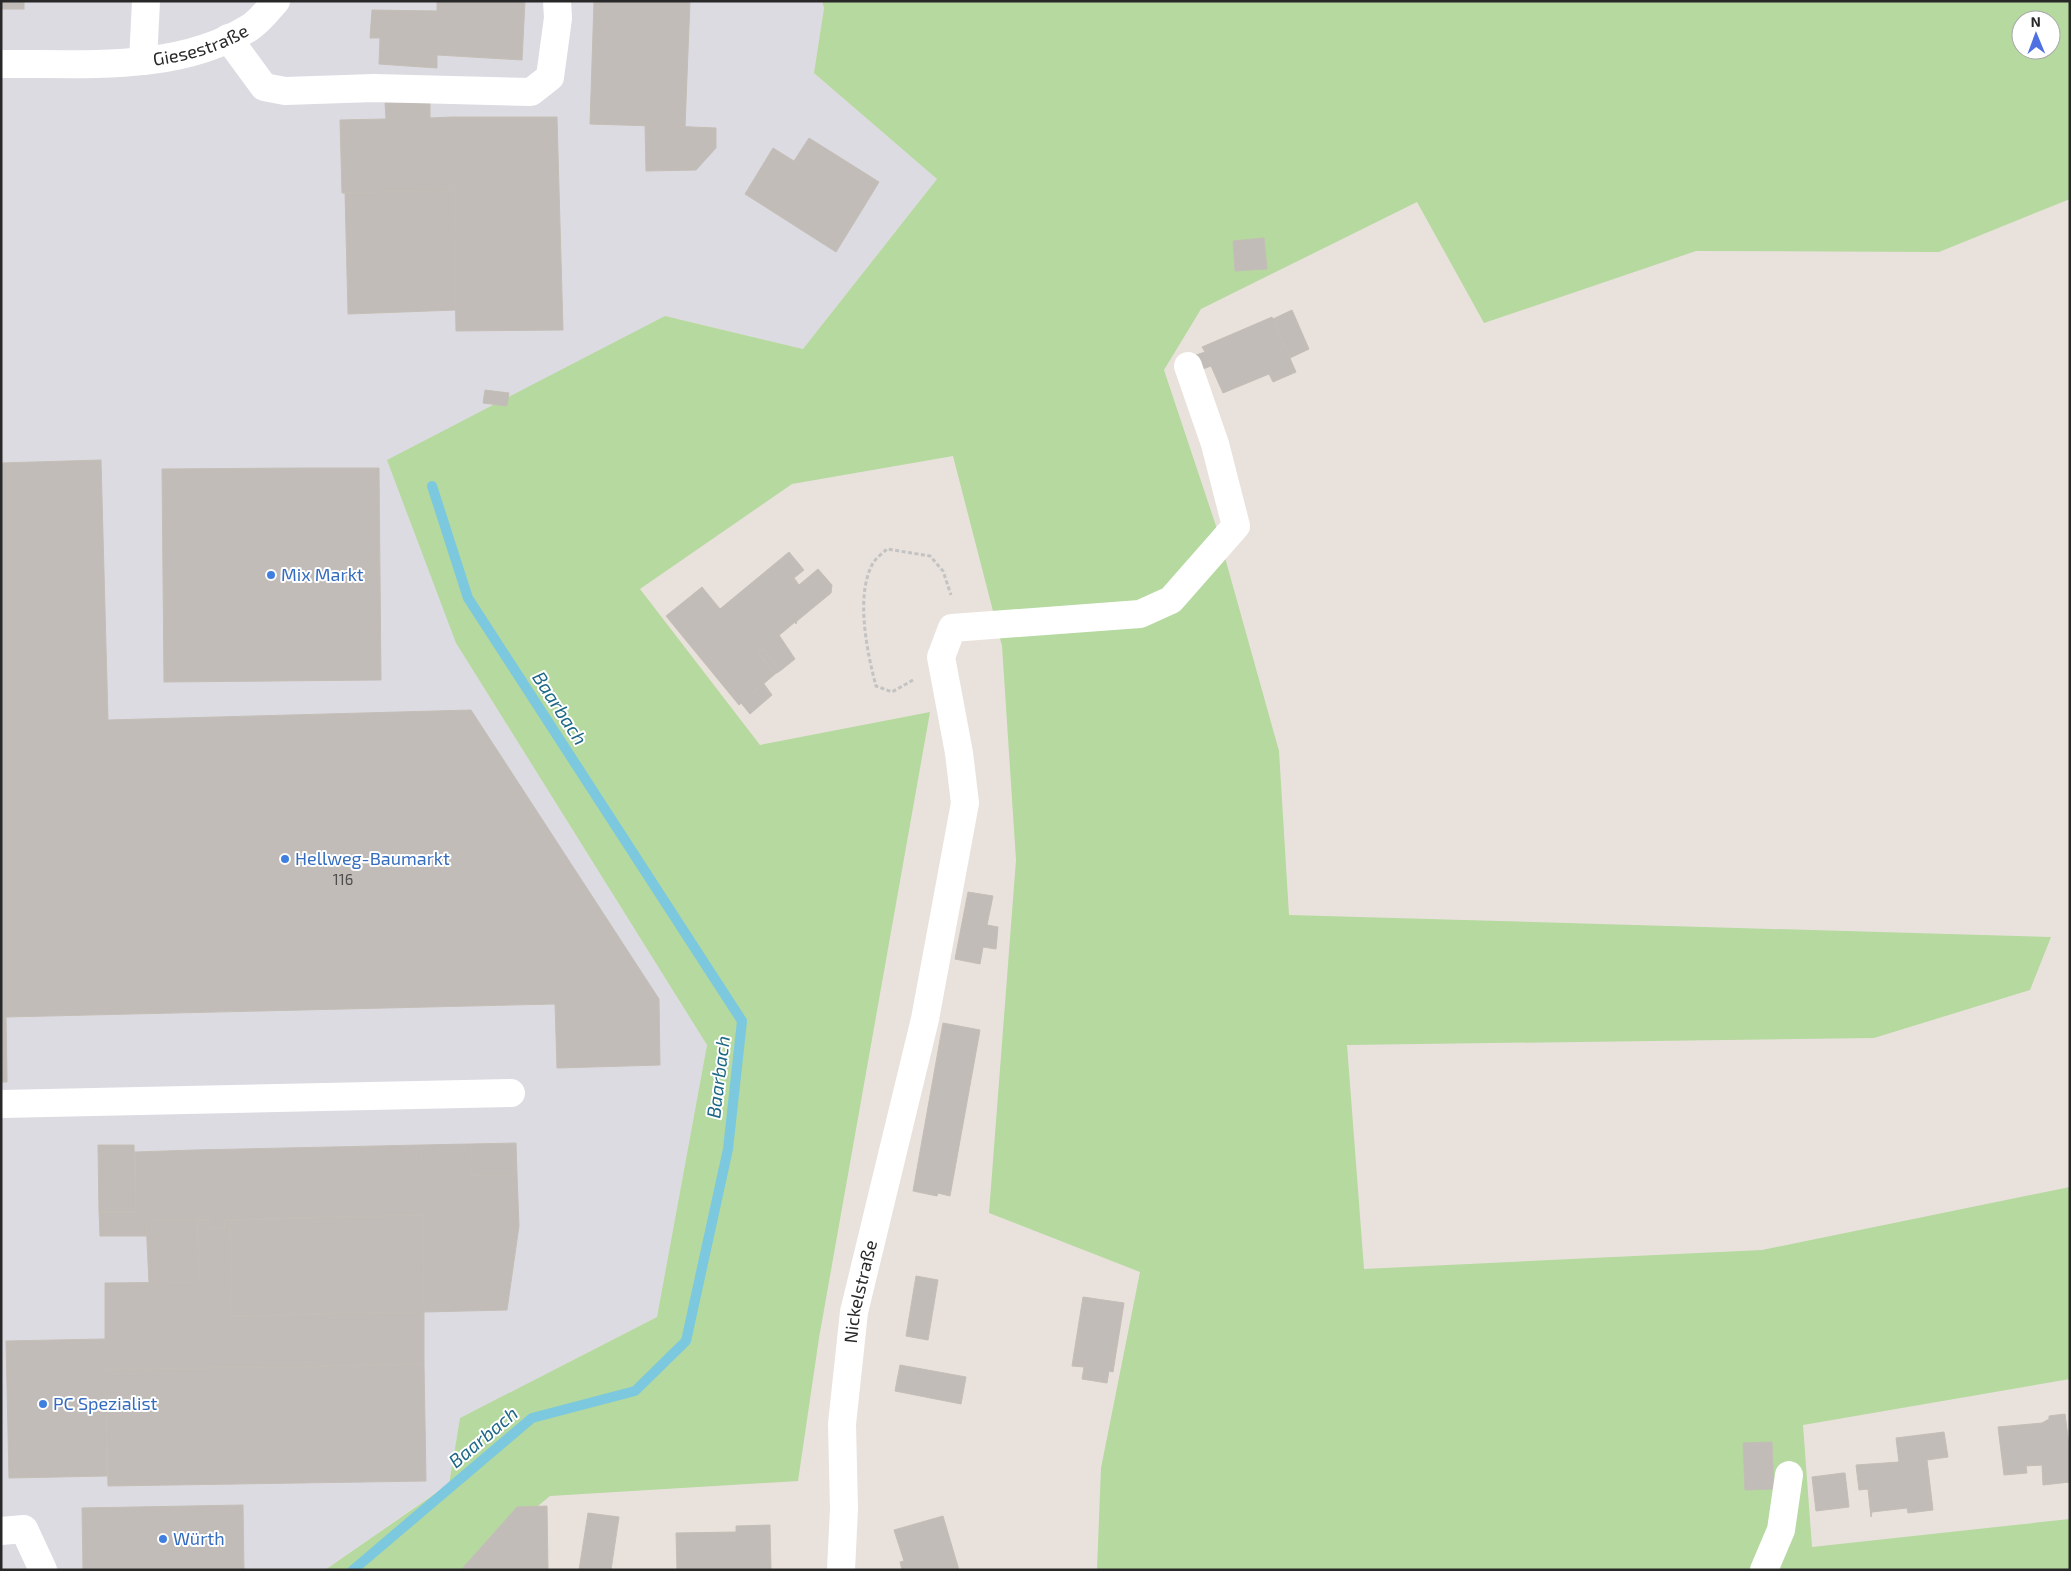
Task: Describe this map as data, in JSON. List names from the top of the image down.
{
  "streets": {
    "street": ["Giesestraße", "Nickelstraße"]
  },
  "water": ["Baarbach"],
  "places": [
    "Mix Markt",
    "Hellweg-Baumarkt",
    "PC Spezialist",
    "Würth"
  ],
  "house_numbers": ["116"],
  "north": "top"
}
